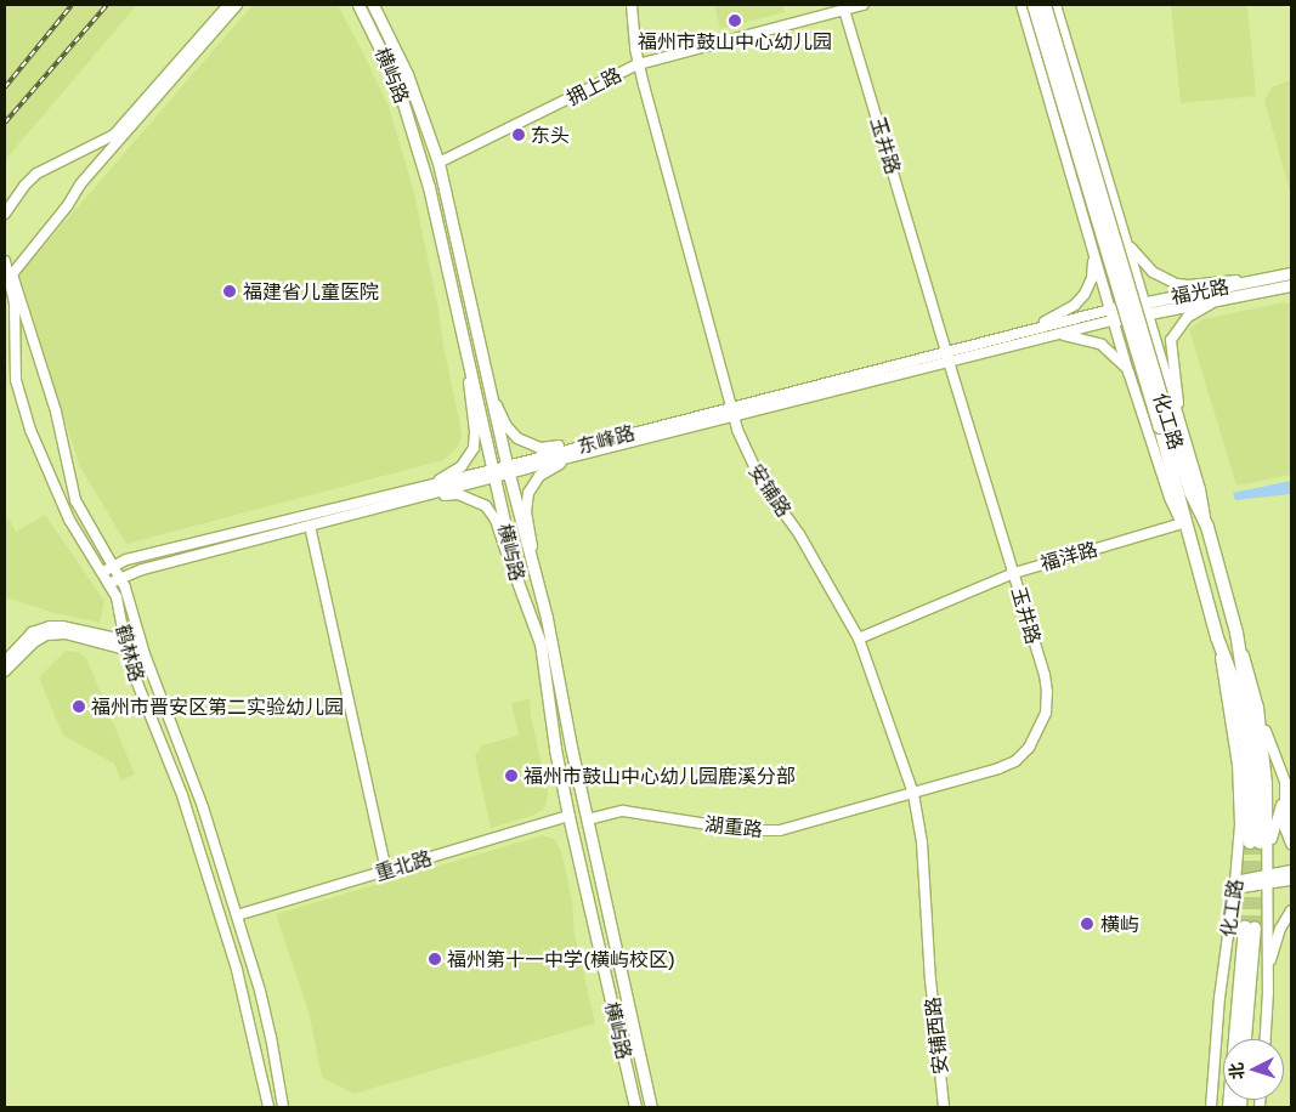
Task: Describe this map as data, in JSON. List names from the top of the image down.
{
  "streets": {
    "highway": ["化工路"],
    "main road": [
      "横屿路",
      "拥上路",
      "玉井路",
      "福光路",
      "东峰路",
      "安铺路",
      "福洋路",
      "鹤林路",
      "湖重路",
      "重北路",
      "安铺西路"
    ]
  },
  "crossings": [
    ["横屿路", "拥上路"],
    ["横屿路", "东峰路"],
    ["横屿路", "湖重路"],
    ["横屿路", "重北路"],
    ["拥上路", "玉井路"],
    ["拥上路", "安铺路"],
    ["玉井路", "东峰路"],
    ["玉井路", "安铺路"],
    ["玉井路", "福洋路"],
    ["玉井路", "湖重路"],
    ["福光路", "东峰路"],
    ["化工路", "福洋路"],
    ["东峰路", "安铺路"],
    ["东峰路", "鹤林路"],
    ["安铺路", "福洋路"],
    ["安铺路", "湖重路"],
    ["安铺路", "安铺西路"],
    ["鹤林路", "重北路"]
  ],
  "places": [
    "福州市鼓山中心幼儿园",
    "东头",
    "福建省儿童医院",
    "福州市晋安区第二实验幼儿园",
    "福州市鼓山中心幼儿园鹿溪分部",
    "横屿",
    "福州第十一中学(横屿校区)"
  ],
  "north": "left"
}
